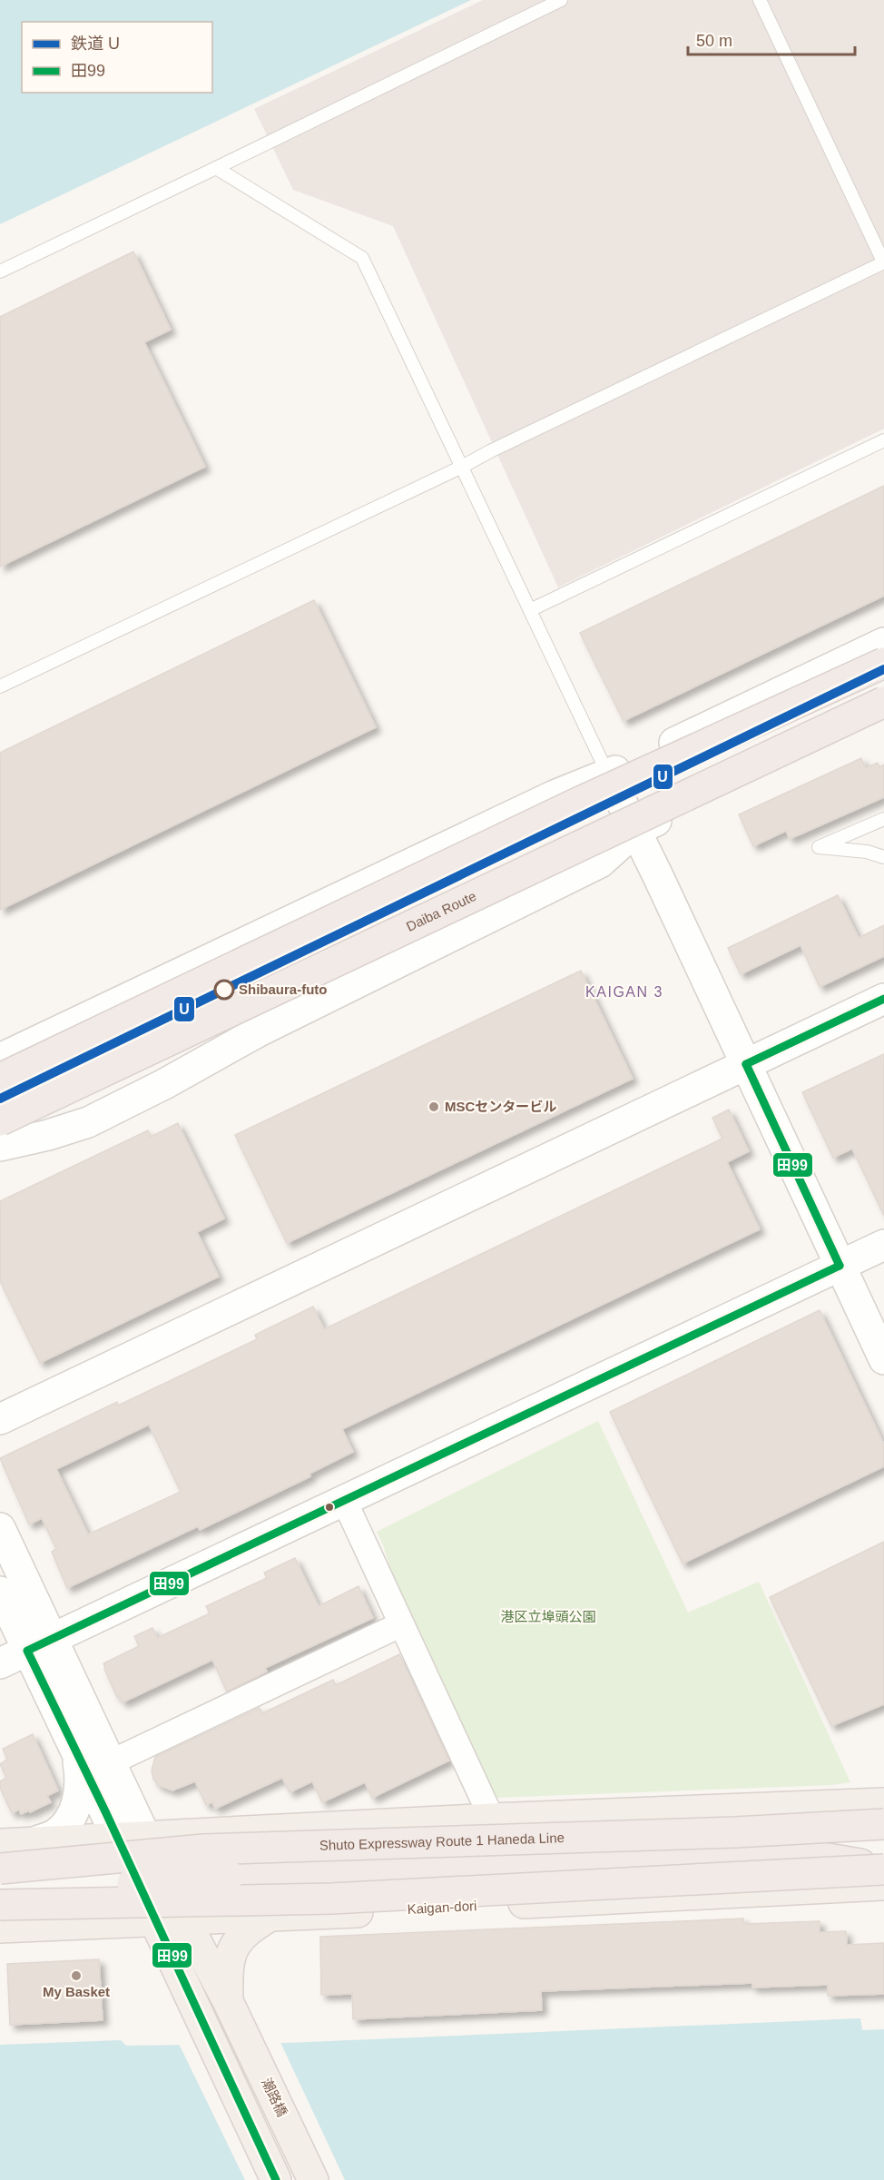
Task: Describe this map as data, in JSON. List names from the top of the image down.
{
  "streets": {
    "highway": ["Daiba Route", "Shuto Expressway Route 1 Haneda Line"],
    "main road": ["Kaigan-dori", "潮路橋"]
  },
  "crossings": [
    ["Kaigan-dori", "潮路橋"]
  ],
  "districts": ["KAIGAN 3"],
  "parks": ["港区立埠頭公園"],
  "places": ["Shibaura-futo", "MSCセンタービル", "My Basket"],
  "lines": ["rail line U", "transit line 田99"],
  "legend": ["鉄道 U", "田99"],
  "scale_bar": "50 m"
}
